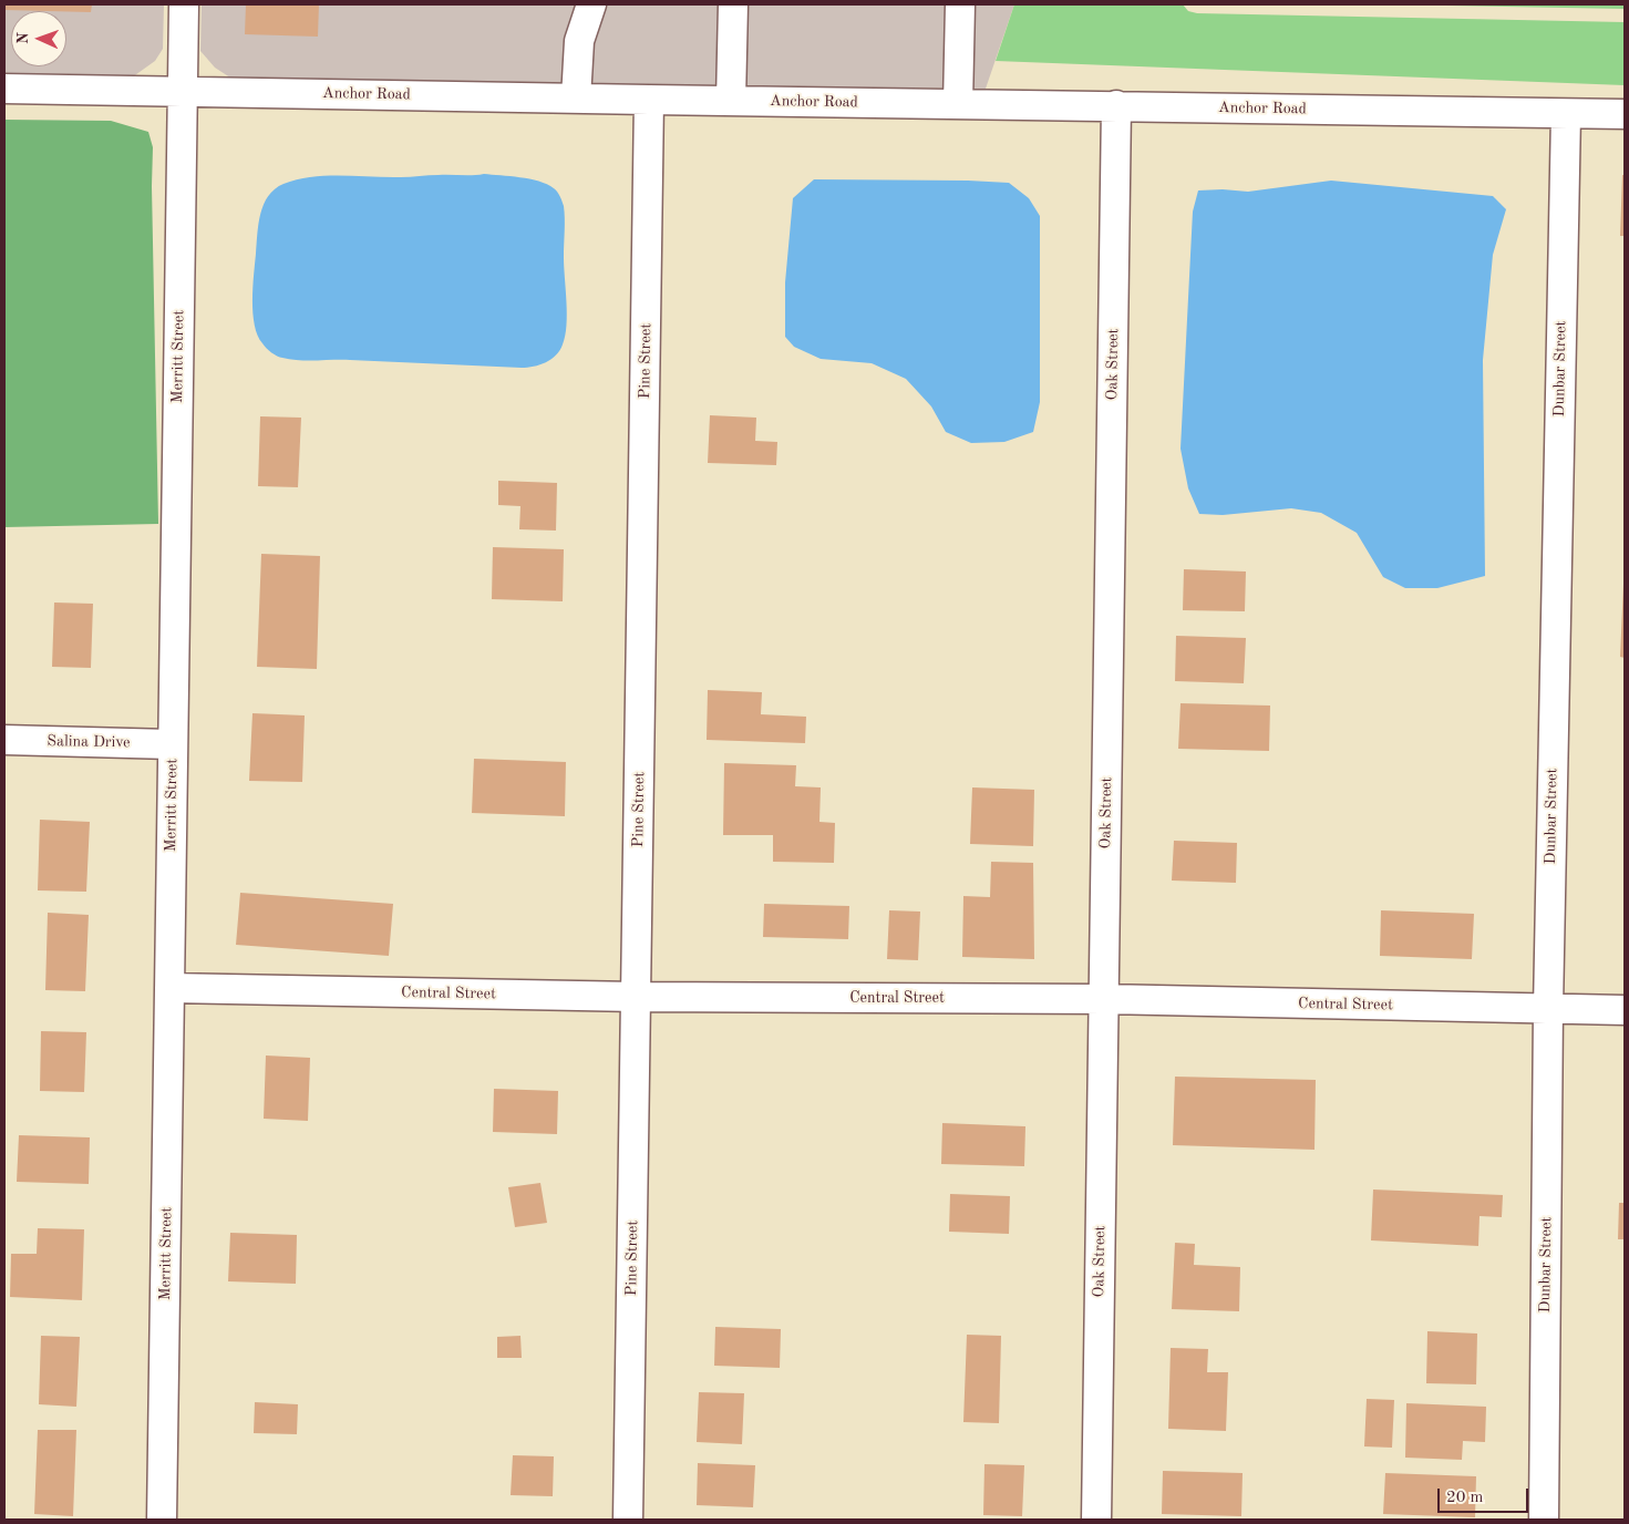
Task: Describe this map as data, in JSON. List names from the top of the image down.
{
  "streets": {
    "street": [
      "Anchor Road",
      "Merritt Street",
      "Pine Street",
      "Oak Street",
      "Dunbar Street",
      "Salina Drive",
      "Central Street"
    ]
  },
  "crossings": [
    ["Anchor Road", "Merritt Street"],
    ["Anchor Road", "Pine Street"],
    ["Anchor Road", "Oak Street"],
    ["Anchor Road", "Dunbar Street"],
    ["Merritt Street", "Salina Drive"],
    ["Merritt Street", "Central Street"],
    ["Pine Street", "Central Street"],
    ["Oak Street", "Central Street"],
    ["Dunbar Street", "Central Street"]
  ],
  "scale_bar": "20 m",
  "north": "left"
}
